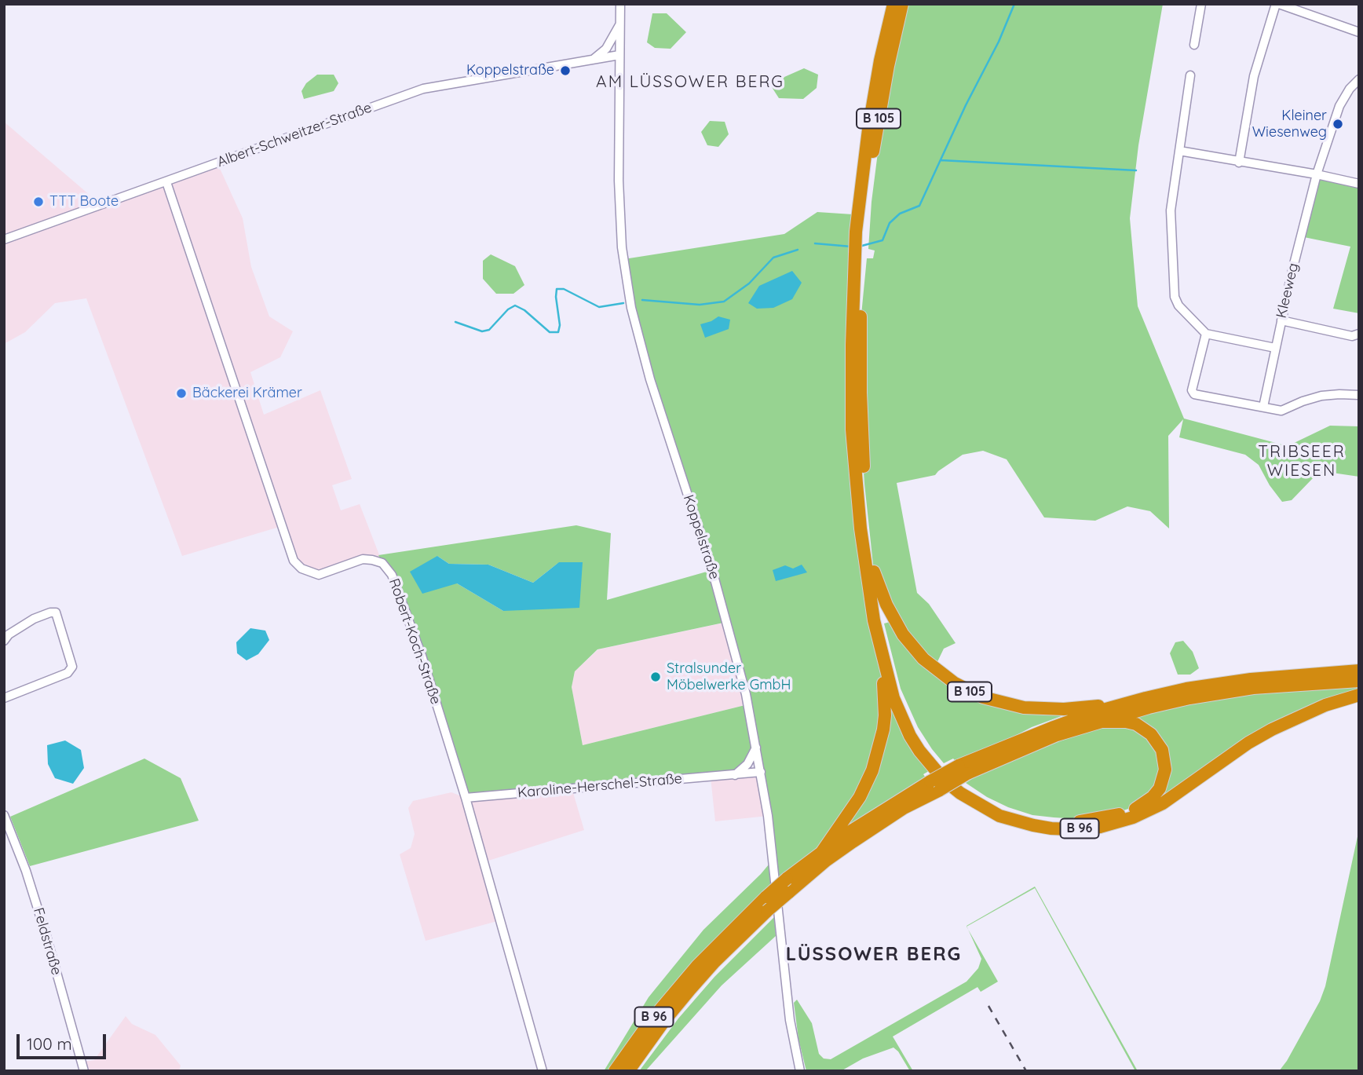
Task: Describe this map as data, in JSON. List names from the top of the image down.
{
  "streets": {
    "highway": ["B 105", "B 96"],
    "street": [
      "Albert-Schweitzer-Straße",
      "Kleeweg",
      "Koppelstraße",
      "Robert-Koch-Straße",
      "Karoline-Herschel-Straße",
      "Feldstraße"
    ]
  },
  "crossings": [
    ["B 105", "B 96"],
    ["Albert-Schweitzer-Straße", "Koppelstraße"],
    ["Albert-Schweitzer-Straße", "Robert-Koch-Straße"],
    ["Koppelstraße", "Karoline-Herschel-Straße"],
    ["Robert-Koch-Straße", "Karoline-Herschel-Straße"]
  ],
  "districts": ["AM LÜSSOWER BERG", "TRIBSEER WIESEN", "LÜSSOWER BERG"],
  "places": [
    "Koppelstraße",
    "Kleiner Wiesenweg",
    "TTT Boote",
    "Bäckerei Krämer",
    "Stralsunder Möbelwerke GmbH"
  ],
  "scale_bar": "100 m"
}
